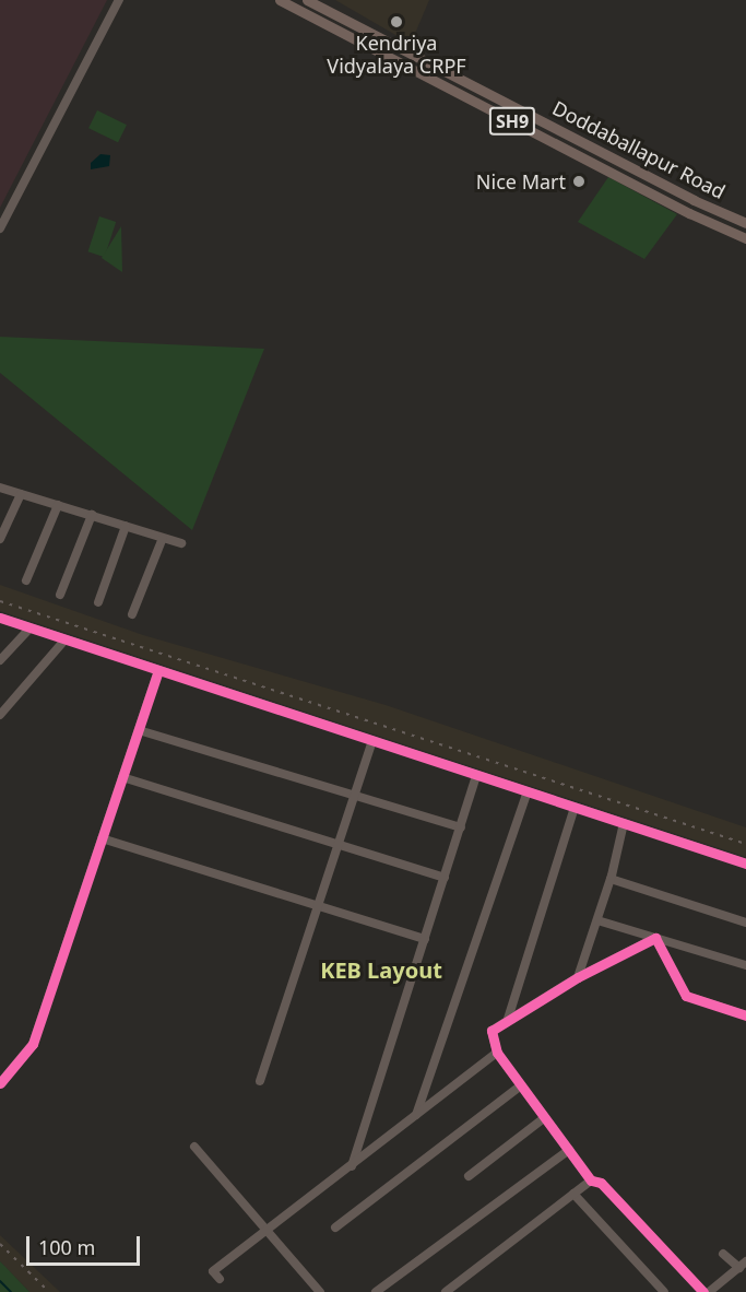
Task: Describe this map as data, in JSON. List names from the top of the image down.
{
  "streets": {
    "main road": ["SH9", "Doddaballapur Road"]
  },
  "districts": ["KEB Layout"],
  "places": ["Kendriya Vidyalaya CRPF", "Nice Mart"],
  "scale_bar": "100 m"
}
